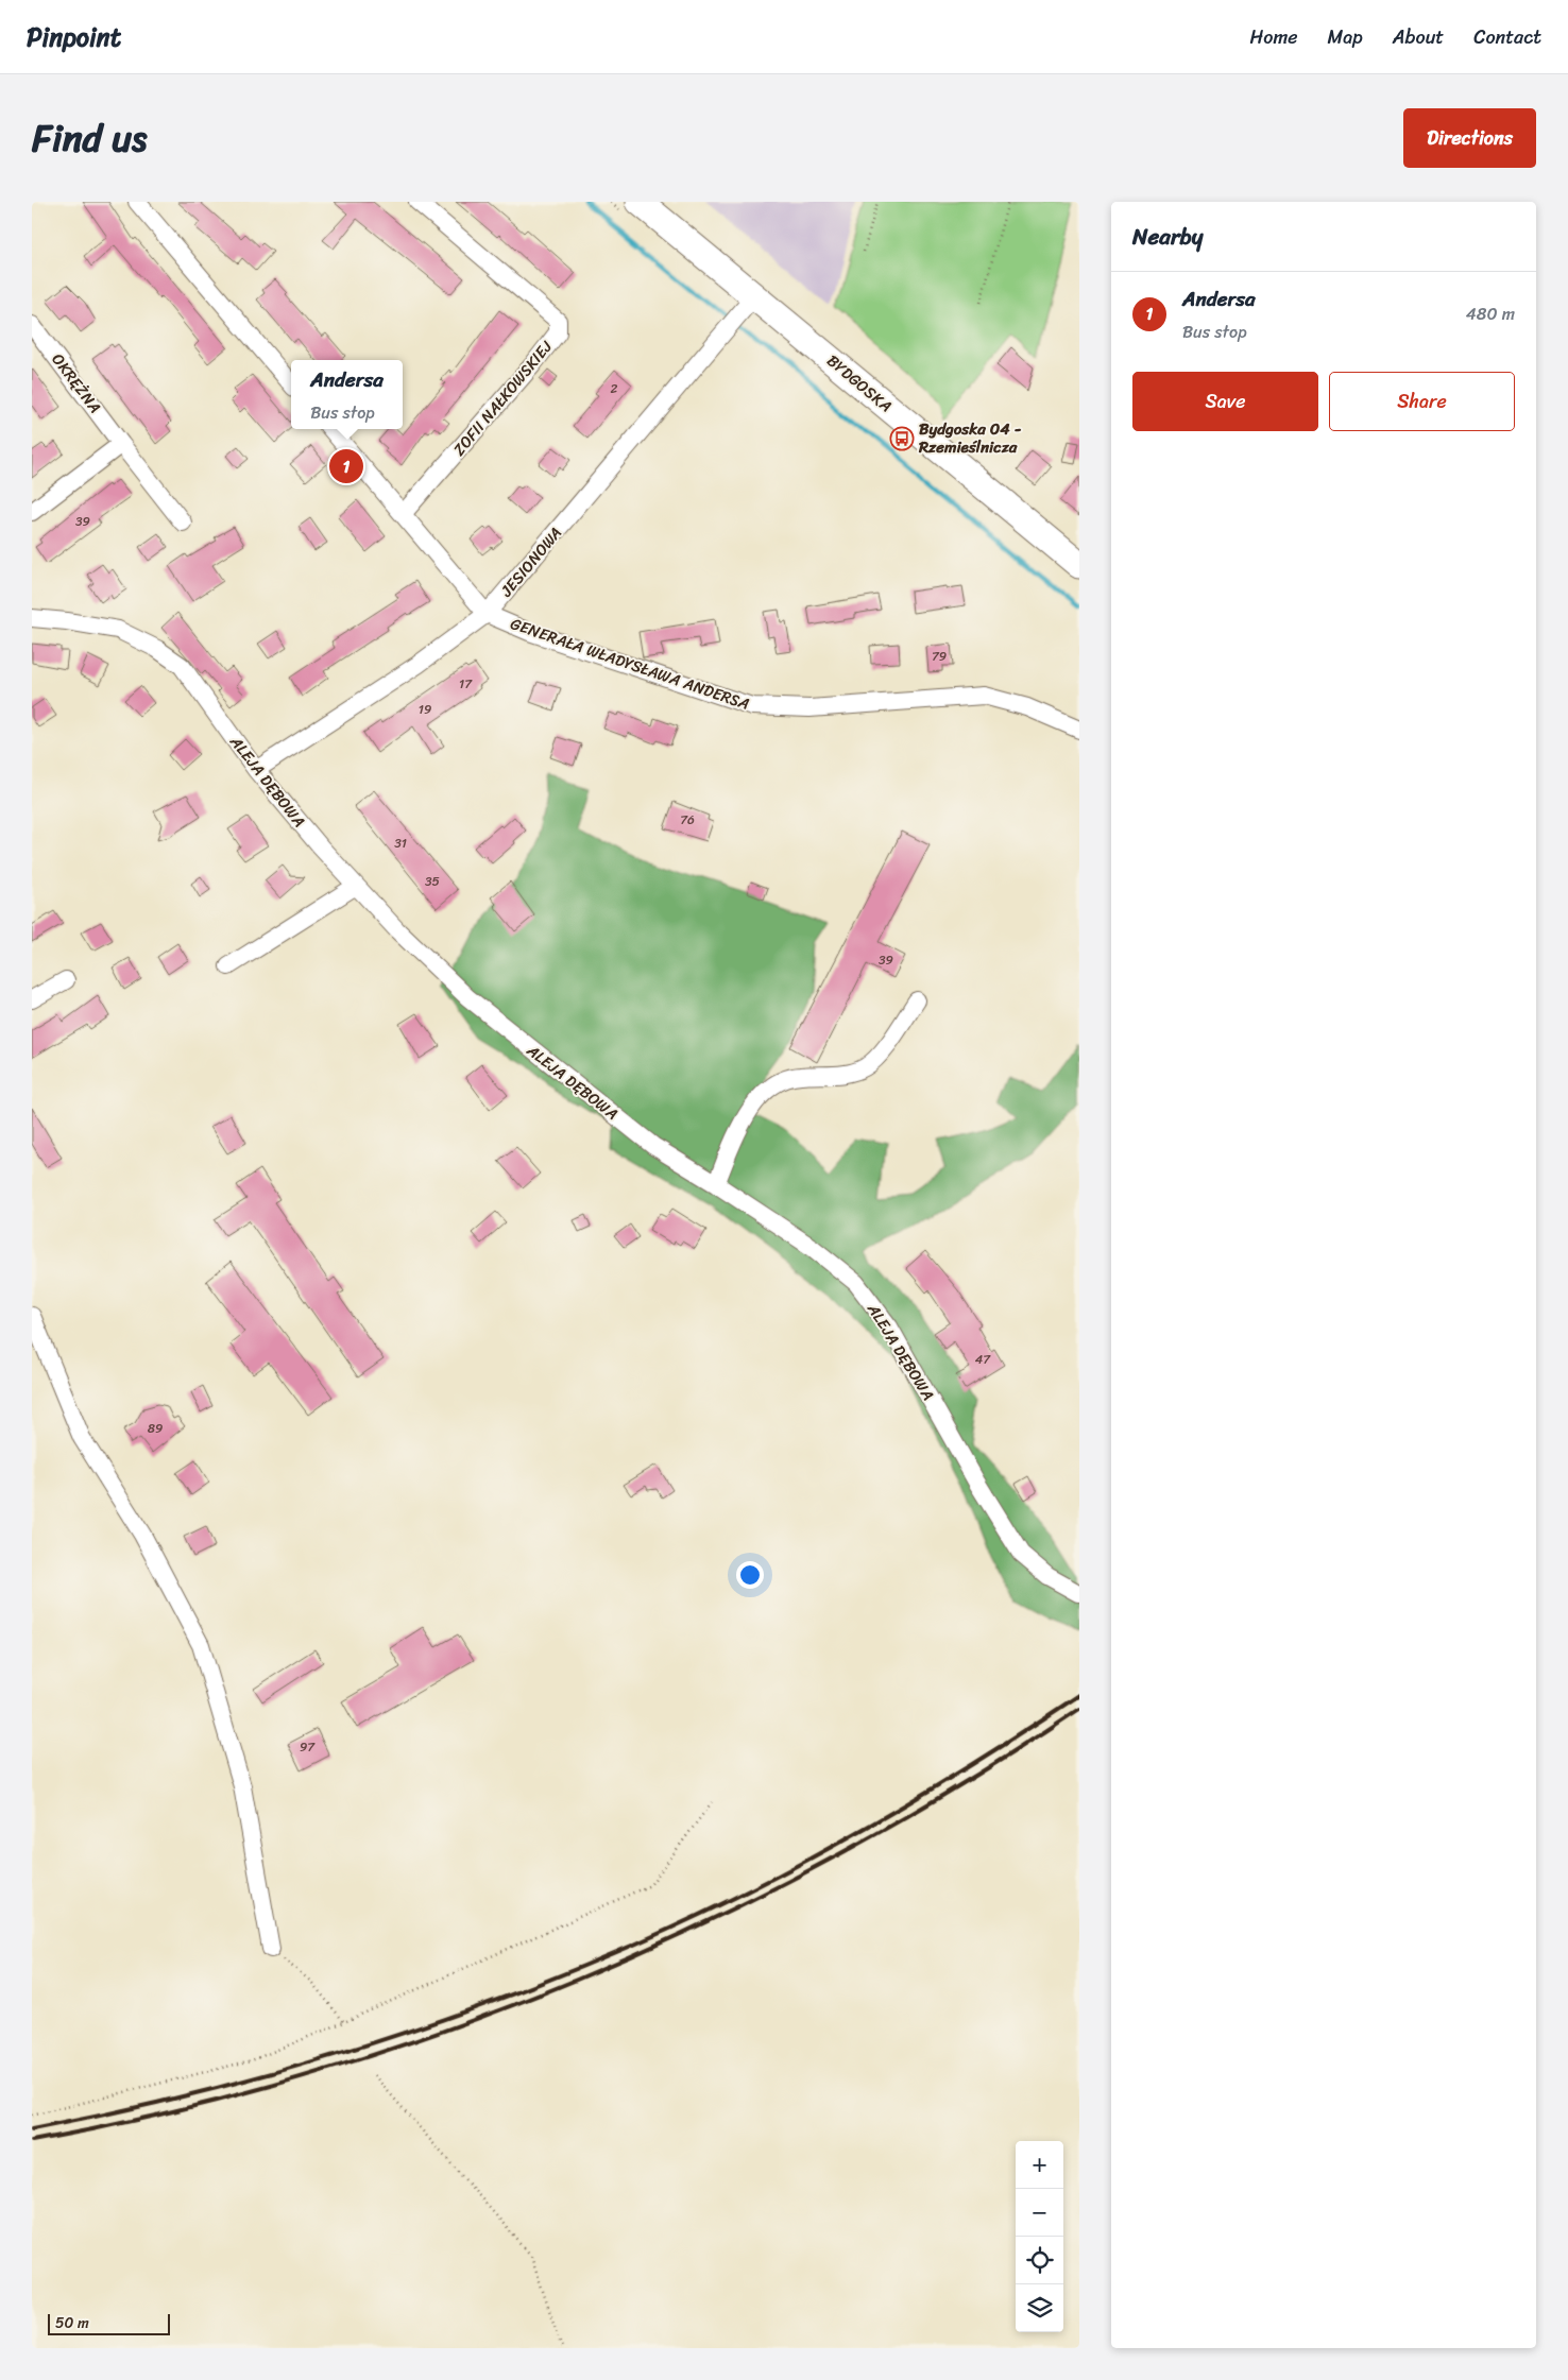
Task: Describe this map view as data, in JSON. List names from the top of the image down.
{
  "streets": {
    "main road": ["BYDGOSKA"],
    "street": [
      "OKRĘŻNA",
      "ZOFII NAŁKOWSKIEJ",
      "JESIONOWA",
      "GENERAŁA WŁADYSŁAWA ANDERSA",
      "ALEJA DĘBOWA"
    ]
  },
  "crossings": [
    ["BYDGOSKA", "JESIONOWA"],
    ["ZOFII NAŁKOWSKIEJ", "GENERAŁA WŁADYSŁAWA ANDERSA"],
    ["JESIONOWA", "GENERAŁA WŁADYSŁAWA ANDERSA"],
    ["JESIONOWA", "ALEJA DĘBOWA"]
  ],
  "places": {
    "bus stop": ["Bydgoska 04 - Rzemieślnicza"]
  },
  "house_numbers": [
    "2",
    "39",
    "79",
    "17",
    "19",
    "76",
    "31",
    "35",
    "39",
    "47",
    "89",
    "97"
  ],
  "scale_bar": "50 m",
  "page": {
    "header": "Pinpoint",
    "nav": [
      "Home",
      "Map",
      "About",
      "Contact"
    ],
    "title": "Find us",
    "buttons": [
      "Directions",
      ["Save", "Share"]
    ],
    "heading": "Nearby",
    "list": [
      {
        "mark": "1",
        "name": "Andersa",
        "note": "Bus stop",
        "value": "480 m"
      }
    ],
    "popup": ["Andersa", "Bus stop"],
    "pins": "1",
    "map_buttons": ["+", "−"],
    "scale": "50 m"
  }
}
